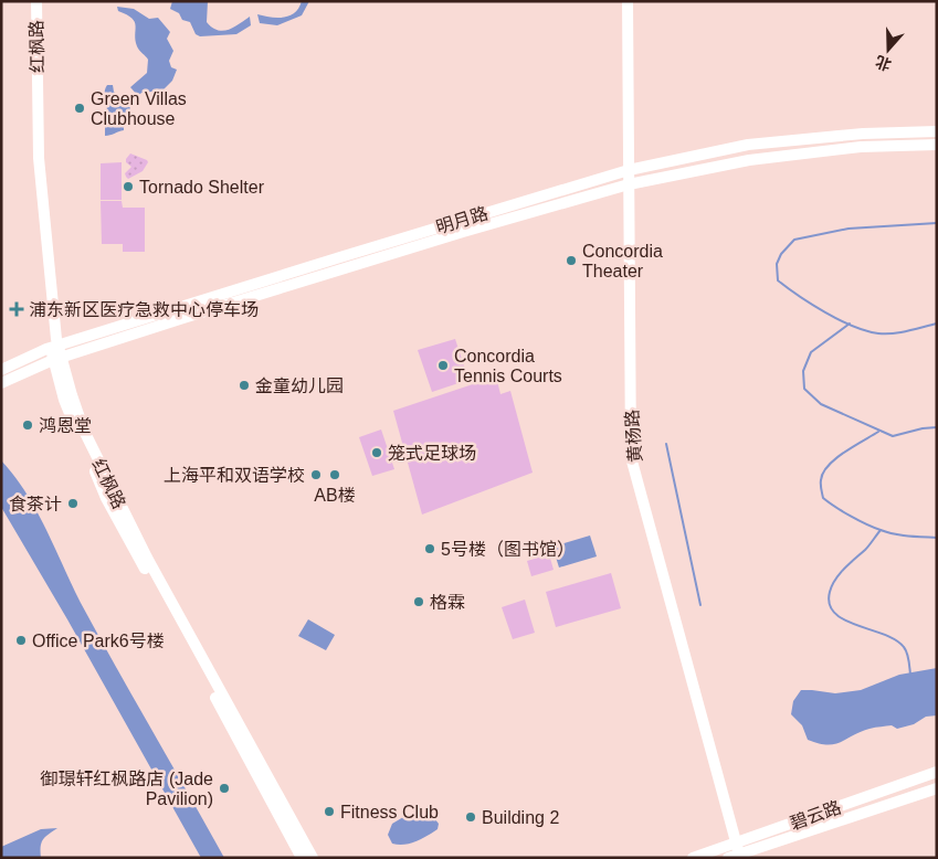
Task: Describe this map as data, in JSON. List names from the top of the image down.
{
  "streets": {
    "street": [
      "红枫路",
      "明月路",
      "黄杨路",
      "碧云路"
    ]
  },
  "crossings": [
    ["红枫路", "明月路"],
    ["明月路", "黄杨路"],
    ["黄杨路", "碧云路"]
  ],
  "places": {
    "other": [
      "Green Villas Clubhouse",
      "Tornado Shelter",
      "Concordia Theater",
      "Concordia Tennis Courts",
      "金童幼儿园",
      "鸿恩堂",
      "笼式足球场",
      "上海平和双语学校",
      "AB楼",
      "食茶计",
      "5号楼（图书馆）",
      "格霖",
      "Office Park6号楼",
      "御璟轩红枫路店 (Jade Pavilion)",
      "Fitness Club",
      "Building 2"
    ],
    "health": ["浦东新区医疗急救中心停车场"]
  },
  "north": "bottom"
}
